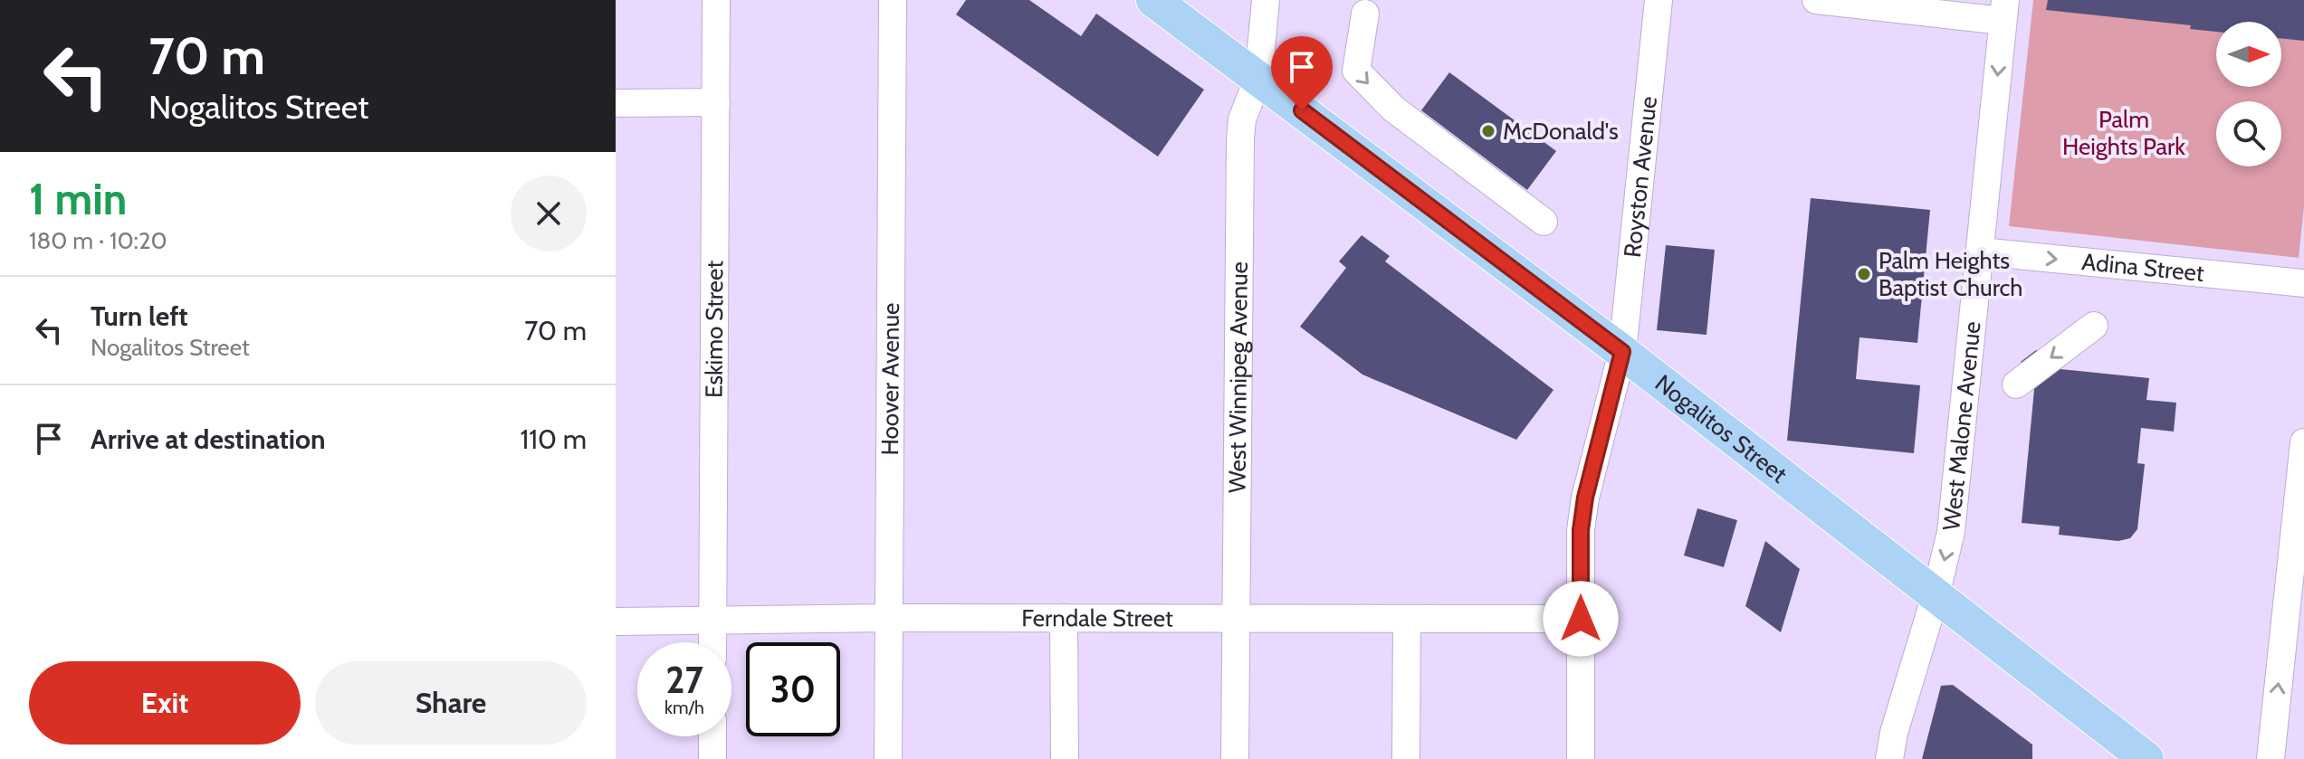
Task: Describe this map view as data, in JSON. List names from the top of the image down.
{
  "streets": {
    "main road": ["Nogalitos Street"],
    "street": [
      "Royston Avenue",
      "Adina Street",
      "Eskimo Street",
      "West Winnipeg Avenue",
      "Hoover Avenue",
      "West Malone Avenue",
      "Ferndale Street"
    ]
  },
  "crossings": [
    ["Royston Avenue", "Nogalitos Street"],
    ["Royston Avenue", "Ferndale Street"],
    ["Adina Street", "West Malone Avenue"],
    ["Eskimo Street", "Ferndale Street"],
    ["West Winnipeg Avenue", "Nogalitos Street"],
    ["West Winnipeg Avenue", "Ferndale Street"],
    ["Hoover Avenue", "Ferndale Street"],
    ["West Malone Avenue", "Nogalitos Street"]
  ],
  "one_way": ["Adina Street", "West Malone Avenue"],
  "parks": ["Palm Heights Park"],
  "places": ["McDonald's", "Palm Heights Baptist Church"],
  "north": "right",
  "page": {
    "turn": ["70 m", "Nogalitos Street"],
    "heading": ["1 min", "180 m · 10:20"],
    "list": [
      {
        "name": "Turn left",
        "note": "Nogalitos Street",
        "value": "70 m"
      },
      {
        "name": "Arrive at destination",
        "value": "110 m"
      }
    ],
    "speed": "27 km/h",
    "limit": "30",
    "buttons": ["Exit", "Share"]
  }
}
